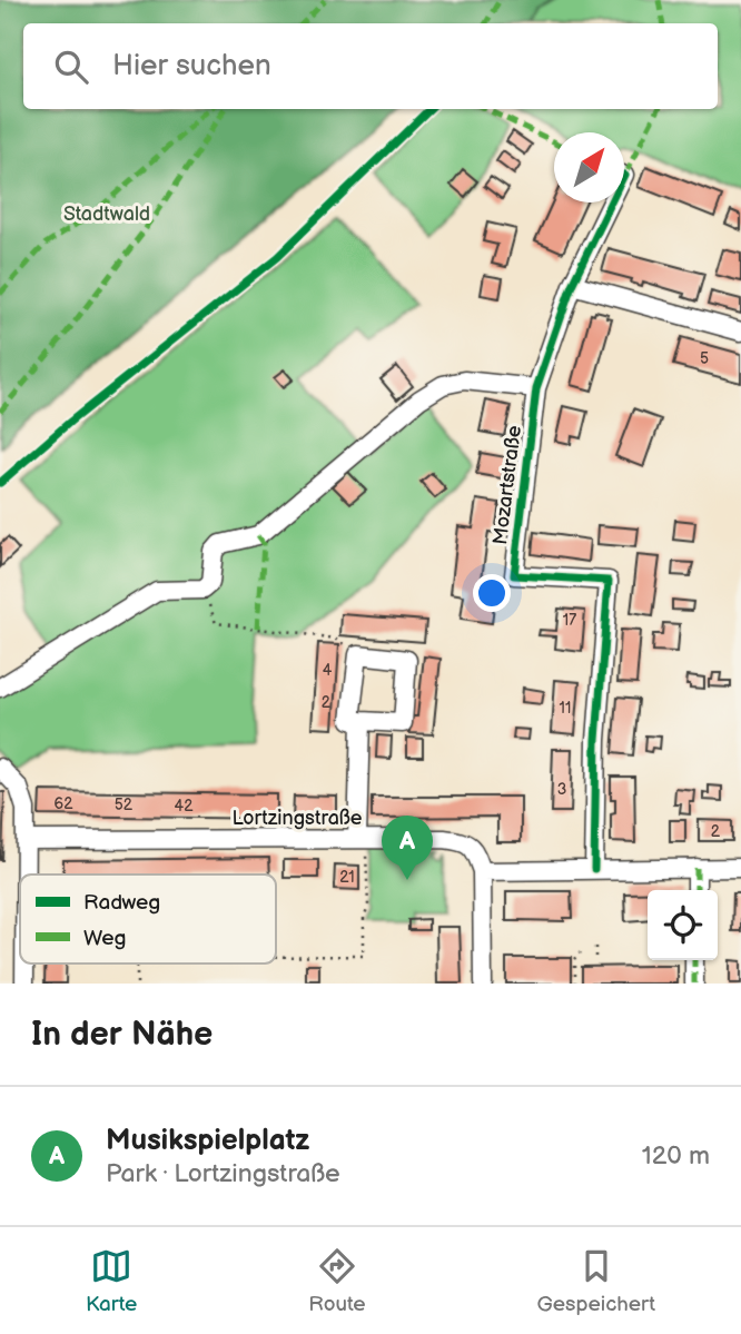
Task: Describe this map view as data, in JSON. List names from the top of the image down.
{
  "streets": {
    "street": ["Mozartstraße", "Lortzingstraße"]
  },
  "parks": ["Stadtwald"],
  "house_numbers": [
    "5",
    "17",
    "4",
    "2",
    "11",
    "3",
    "62",
    "52",
    "42",
    "2",
    "21"
  ],
  "legend": ["Radweg", "Weg"],
  "north": "top right",
  "page": {
    "search": "Hier suchen",
    "pins": "A",
    "heading": "In der Nähe",
    "list": [
      {
        "mark": "A",
        "name": "Musikspielplatz",
        "note": "Park · Lortzingstraße",
        "value": "120 m"
      }
    ],
    "nav": ["Karte", "Route", "Gespeichert"]
  }
}
